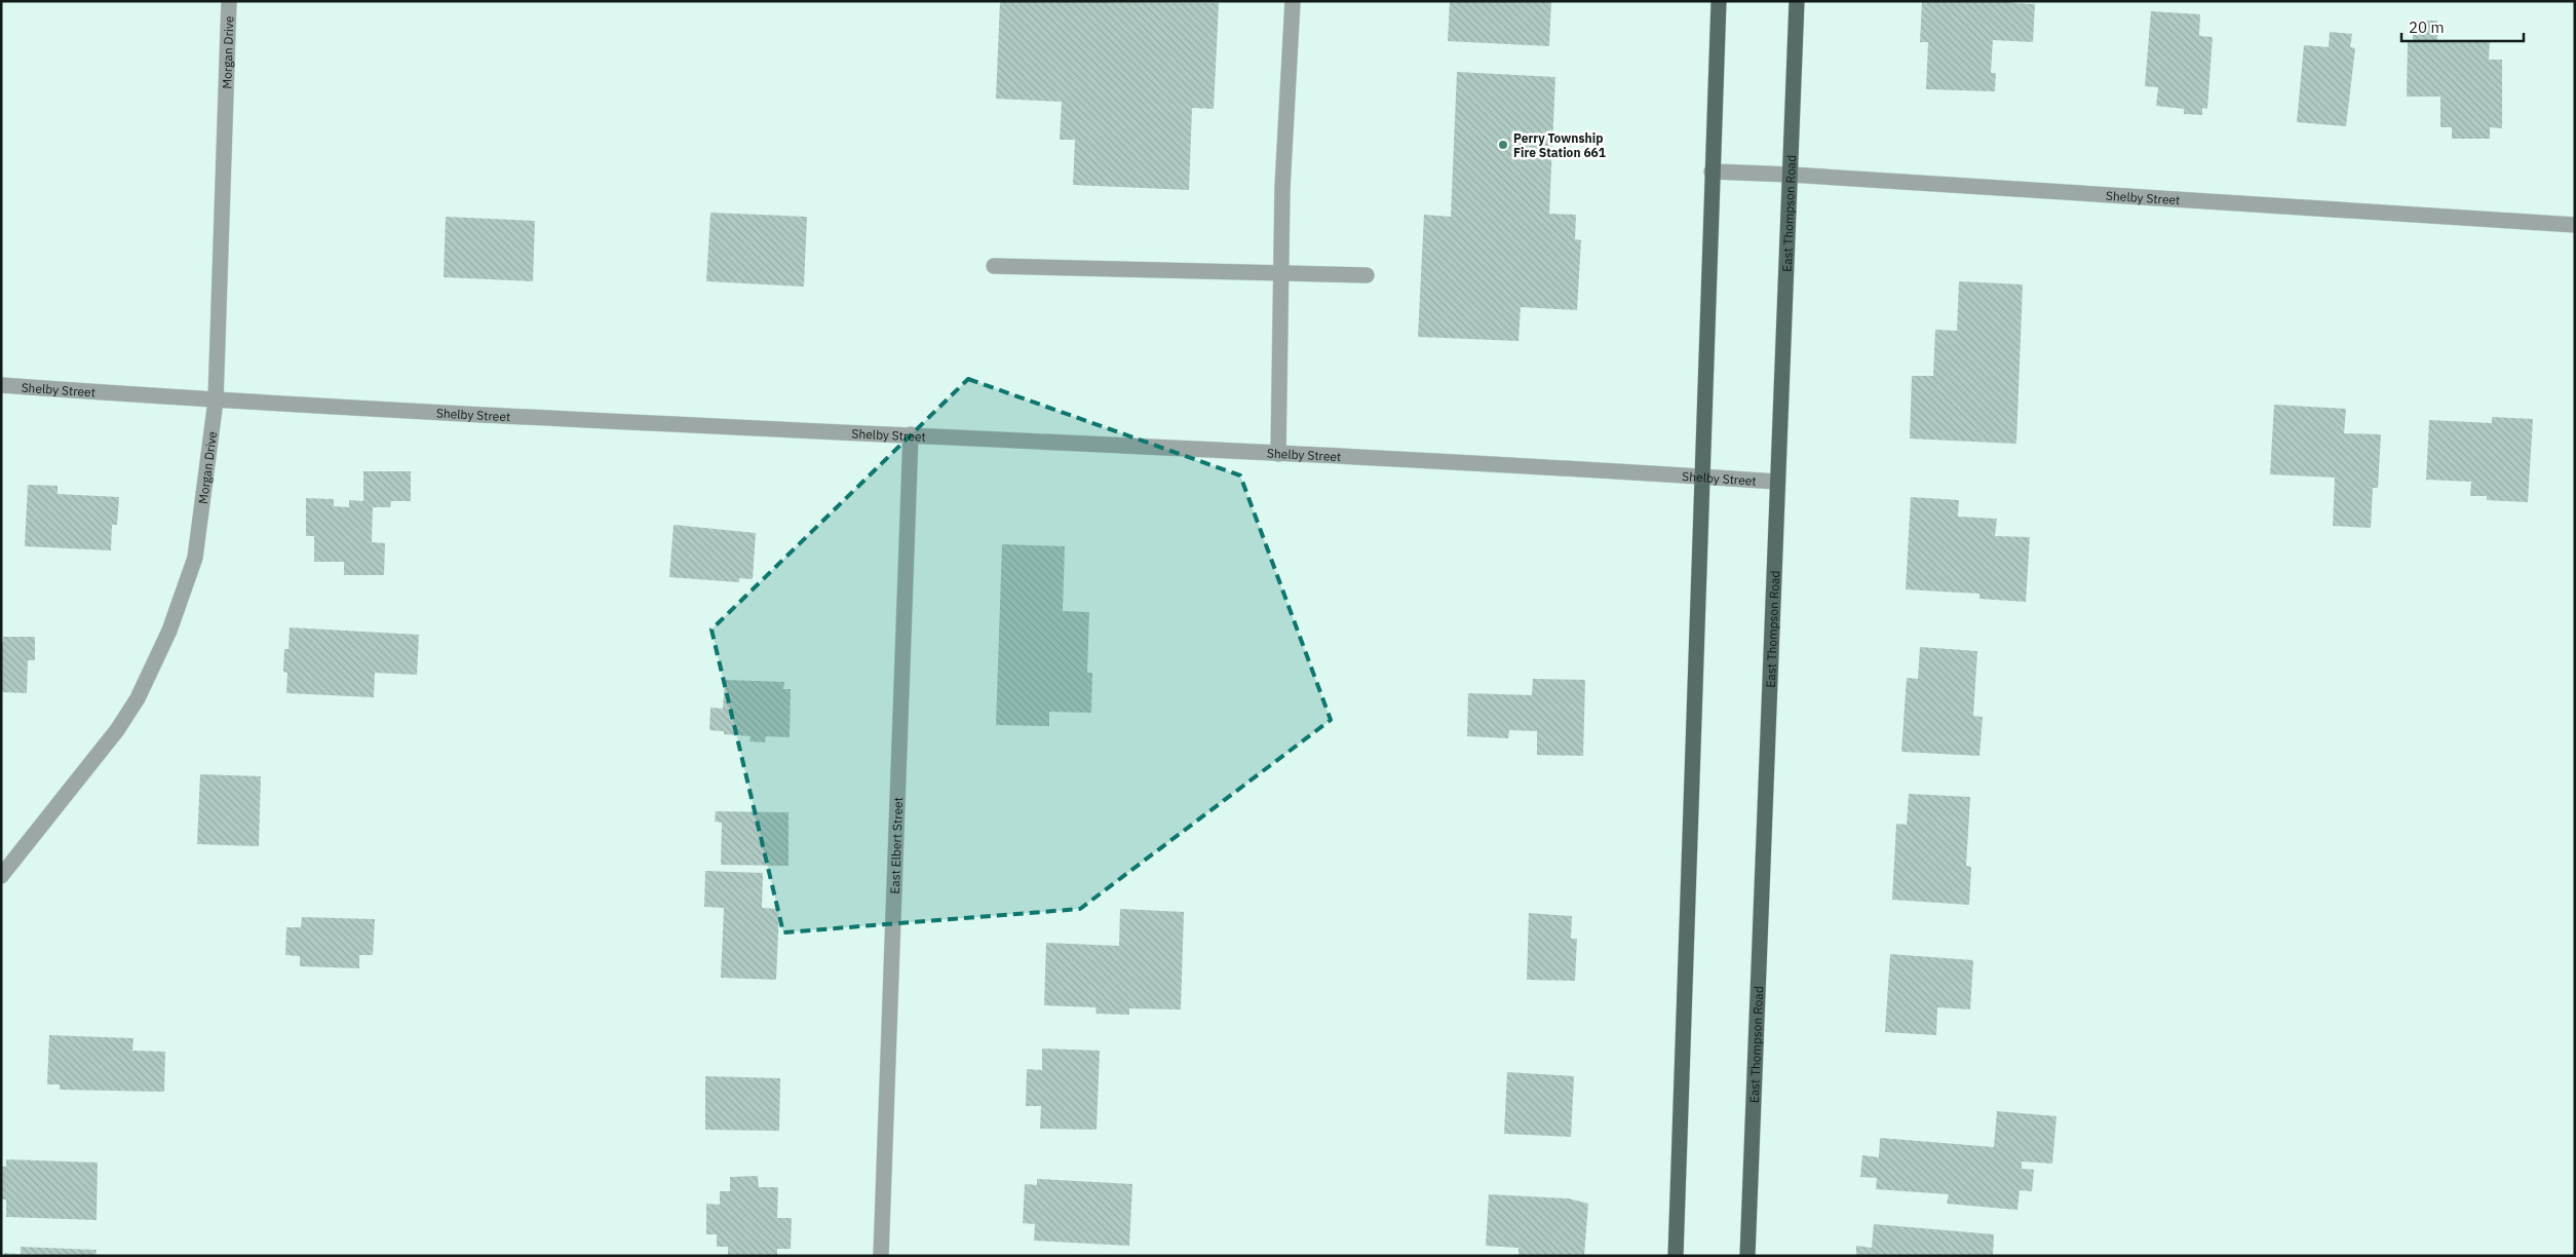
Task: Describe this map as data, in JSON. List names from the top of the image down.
{
  "streets": {
    "main road": ["East Thompson Road"],
    "street": ["Morgan Drive", "Shelby Street", "East Elbert Street"]
  },
  "crossings": [
    ["Morgan Drive", "Shelby Street"],
    ["Shelby Street", "East Thompson Road"],
    ["Shelby Street", "East Elbert Street"]
  ],
  "places": ["Perry Township Fire Station 661"],
  "scale_bar": "20 m"
}
